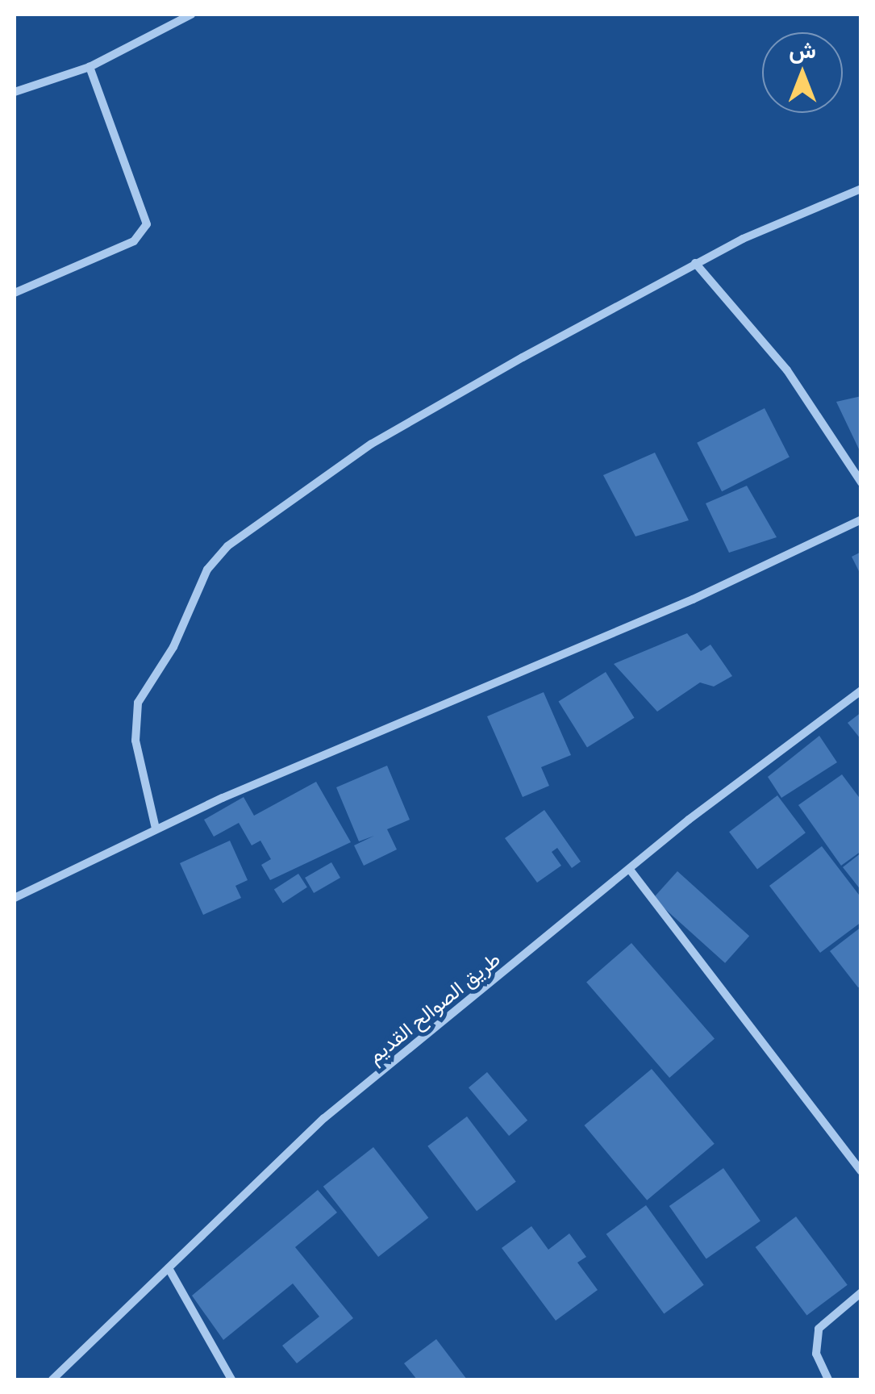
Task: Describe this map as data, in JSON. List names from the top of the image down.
{
  "streets": {
    "street": ["طريق الصوالح القديم"]
  },
  "north": "top"
}
